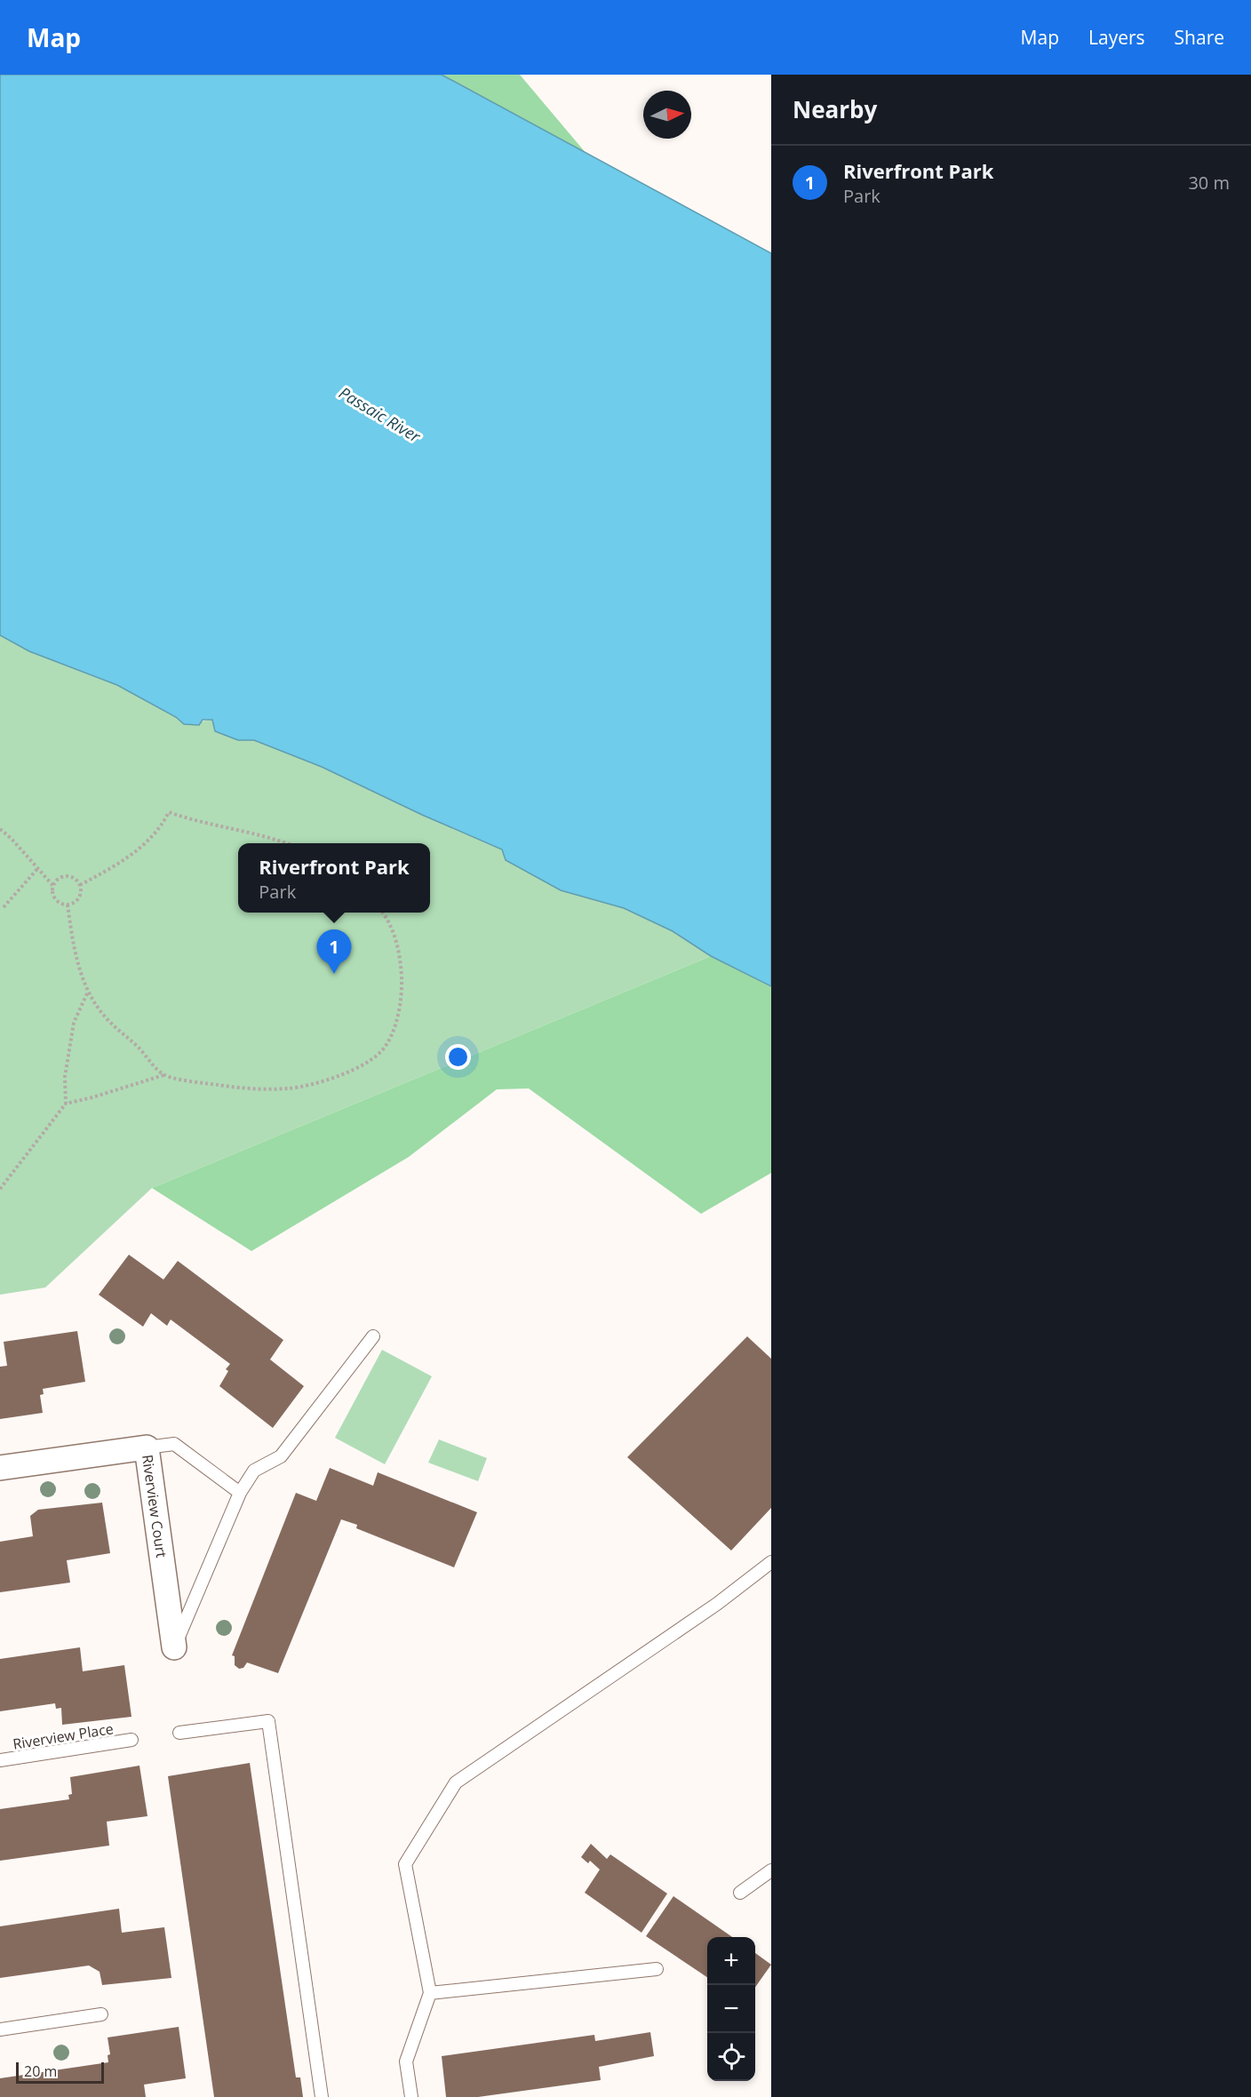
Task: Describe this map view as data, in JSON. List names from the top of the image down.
{
  "streets": {
    "street": ["Riverview Court"],
    "lane": ["Riverview Place"]
  },
  "water": ["Passaic River"],
  "scale_bar": "20 m",
  "north": "right",
  "page": {
    "header": "Map",
    "nav": ["Map", "Layers", "Share"],
    "heading": "Nearby",
    "list": [
      {
        "mark": "1",
        "name": "Riverfront Park",
        "note": "Park",
        "value": "30 m"
      }
    ],
    "popup": ["Riverfront Park", "Park"],
    "pins": "1",
    "map_buttons": ["+", "−"],
    "scale": "20 m"
  }
}
